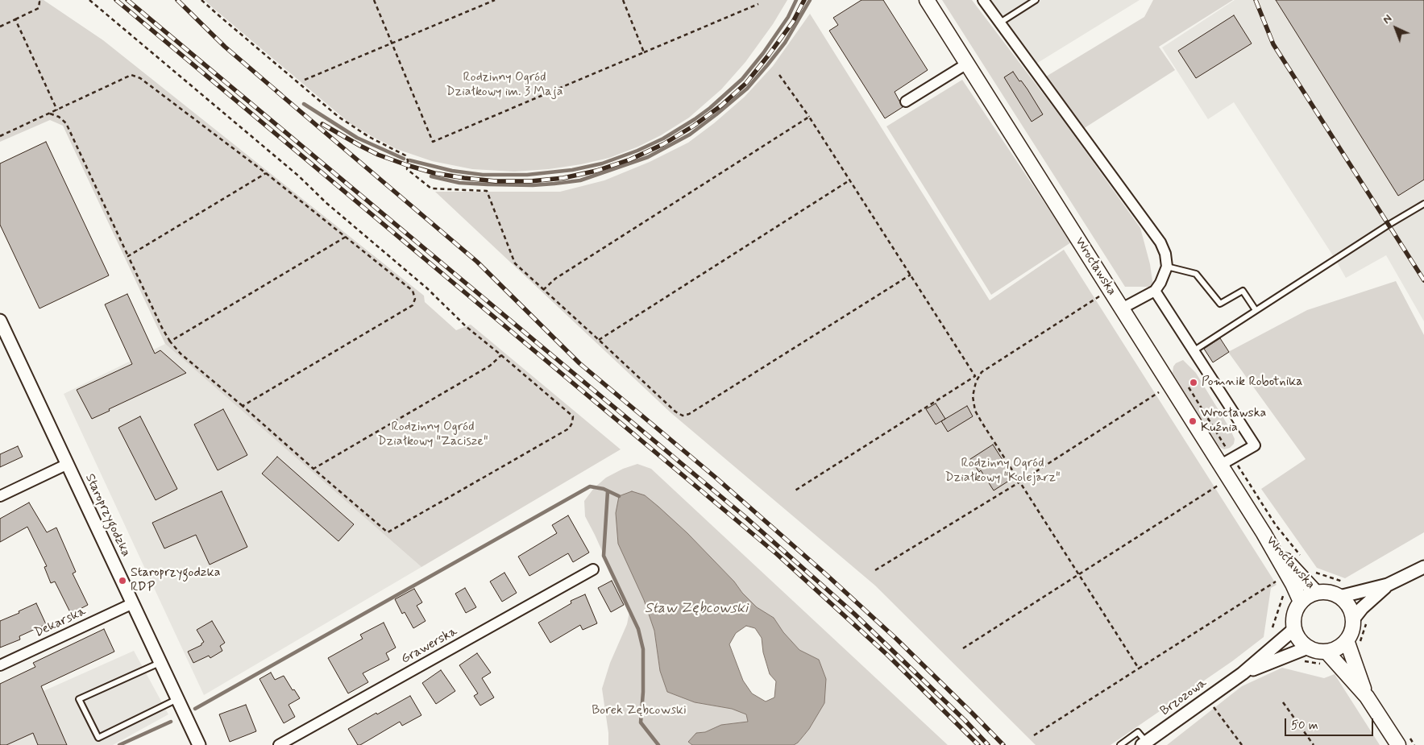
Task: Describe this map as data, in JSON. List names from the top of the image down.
{
  "streets": {
    "main road": ["Wrocławska"],
    "street": [
      "Staroprzygodzka",
      "Dekarska",
      "Grawerska",
      "Brzozowa"
    ]
  },
  "crossings": [
    ["Wrocławska", "Brzozowa"],
    ["Staroprzygodzka", "Dekarska"]
  ],
  "water": ["Staw Zębcowski"],
  "parks": [
    "Rodzinny Ogród Działkowy im. 3 Maja",
    "Rodzinny Ogród Działkowy \"Zacisze\"",
    "Rodzinny Ogród Działkowy \"Kolejarz\"",
    "Borek Zębcowski"
  ],
  "places": ["Pomnik Robotnika", "Wrocławska Kuźnia", "Staroprzygodzka RDP"],
  "scale_bar": "50 m",
  "north": "top left"
}
